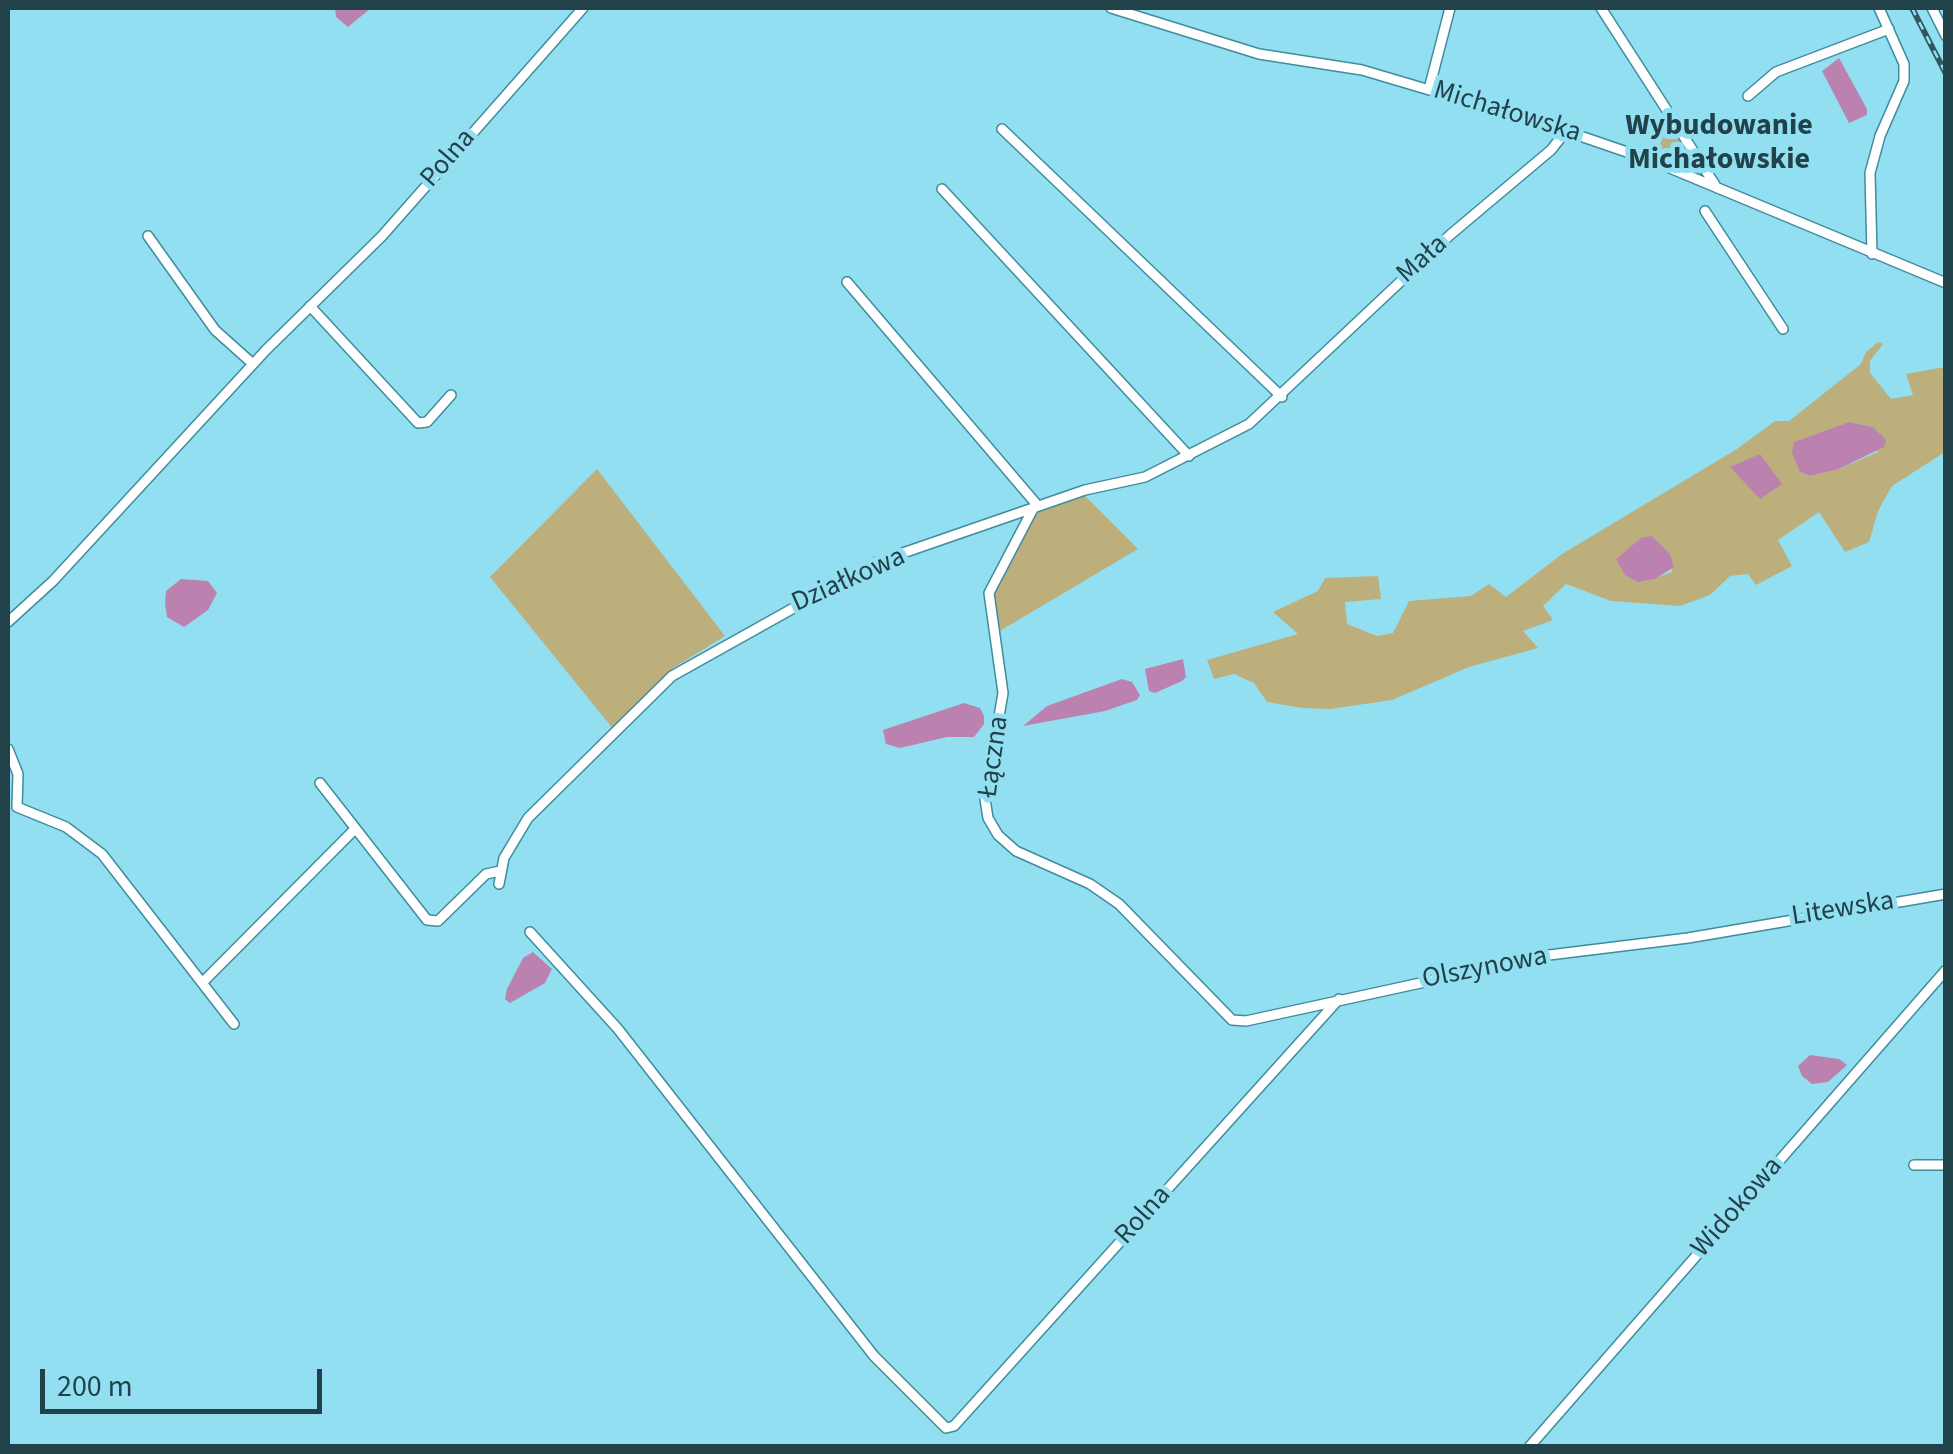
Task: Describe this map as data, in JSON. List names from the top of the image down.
{
  "streets": {
    "street": [
      "Michałowska",
      "Polna",
      "Mała",
      "Działkowa",
      "Łączna",
      "Litewska",
      "Olszynowa",
      "Widokowa",
      "Rolna"
    ]
  },
  "crossings": [
    ["Michałowska", "Mała"],
    ["Mała", "Działkowa"],
    ["Działkowa", "Łączna"],
    ["Łączna", "Olszynowa"],
    ["Litewska", "Olszynowa"],
    ["Olszynowa", "Rolna"]
  ],
  "districts": ["Wybudowanie Michałowskie"],
  "scale_bar": "200 m"
}
